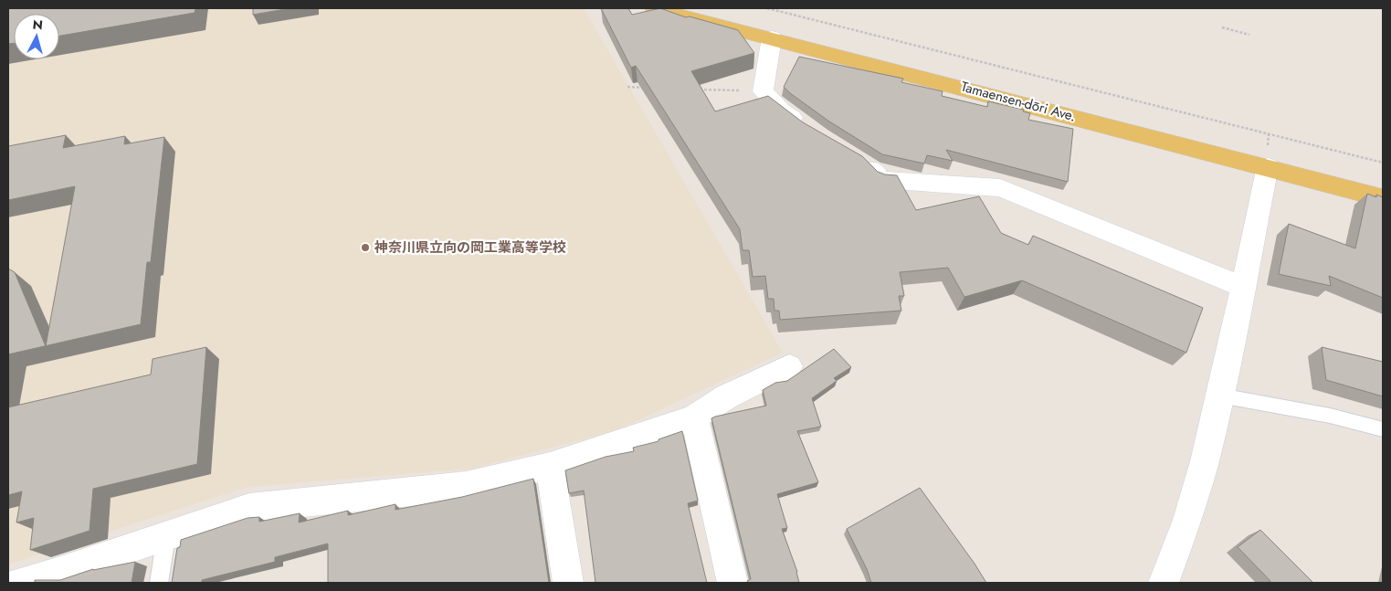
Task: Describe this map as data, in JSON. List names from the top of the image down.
{
  "streets": {
    "main road": ["Tamaensen-dōri Ave."]
  },
  "places": ["神奈川県立向の岡工業高等学校"],
  "north": "top"
}
